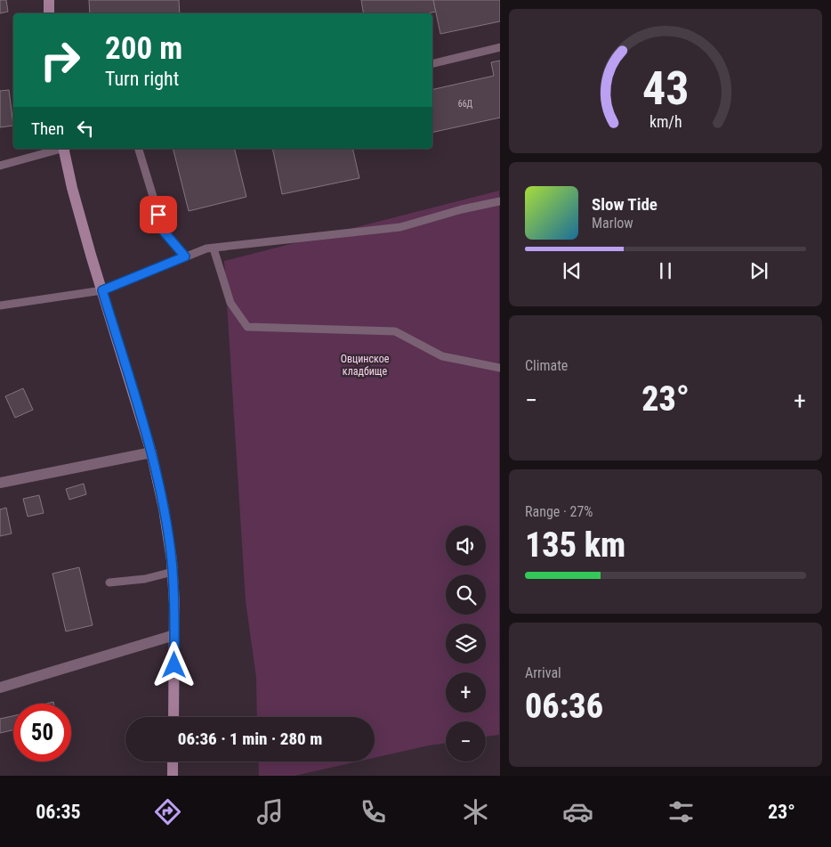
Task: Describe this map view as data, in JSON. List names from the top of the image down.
{
  "parks": ["Овцинское кладбище"],
  "house_numbers": ["66Д"],
  "page": {
    "turn": ["200 m", "Turn right"],
    "then": "Then",
    "song": ["Slow Tide", "Marlow"],
    "tile": [
      "Climate",
      ["Range · 27%", "135 km"],
      ["Arrival", "06:36"]
    ],
    "heat": ["−", "23°", "+"],
    "map_buttons": ["+", "−"],
    "limit": "50",
    "trip": "06:36 · 1 min · 280 m",
    "tabs": ["06:35", "23°"],
    "gauge": ["43", "km/h"]
  }
}
